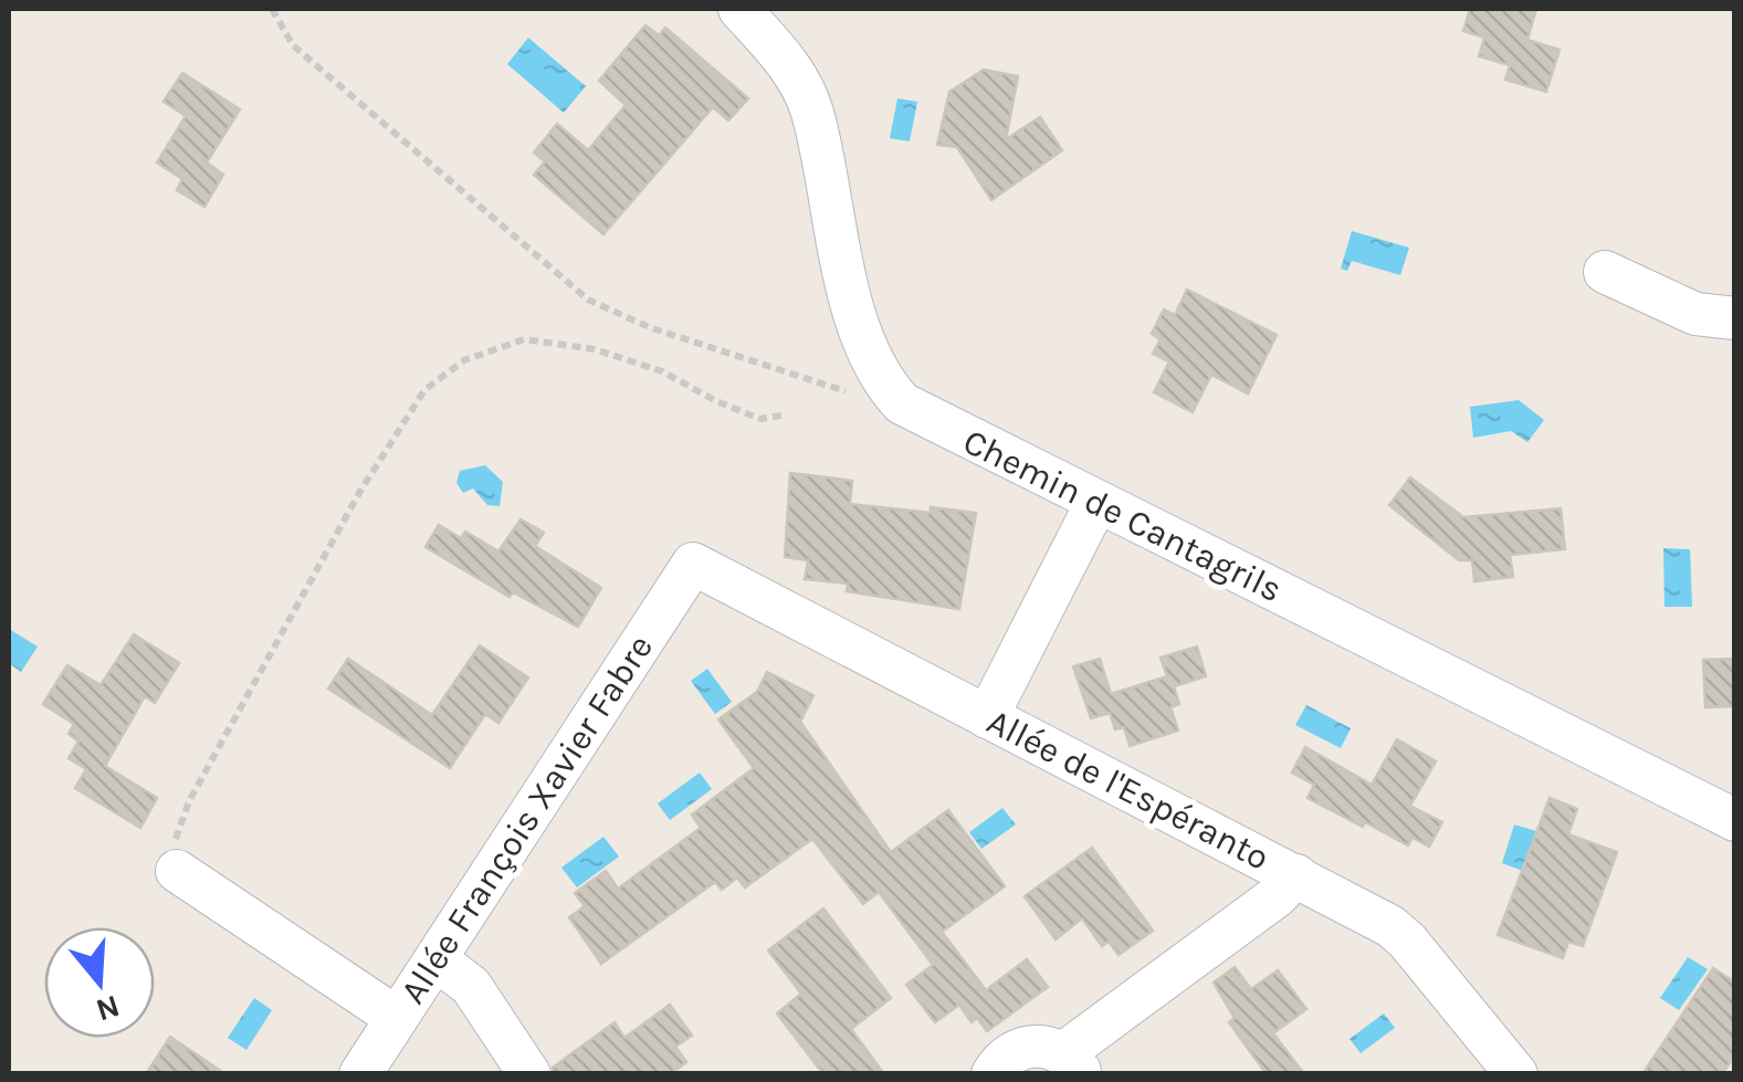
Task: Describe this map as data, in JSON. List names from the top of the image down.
{
  "streets": {
    "street": ["Chemin de Cantagrils", "Allée de l'Espéranto", "Allée François Xavier Fabre"]
  },
  "crossings": [
    ["Allée de l'Espéranto", "Allée François Xavier Fabre"]
  ],
  "north": "bottom"
}
